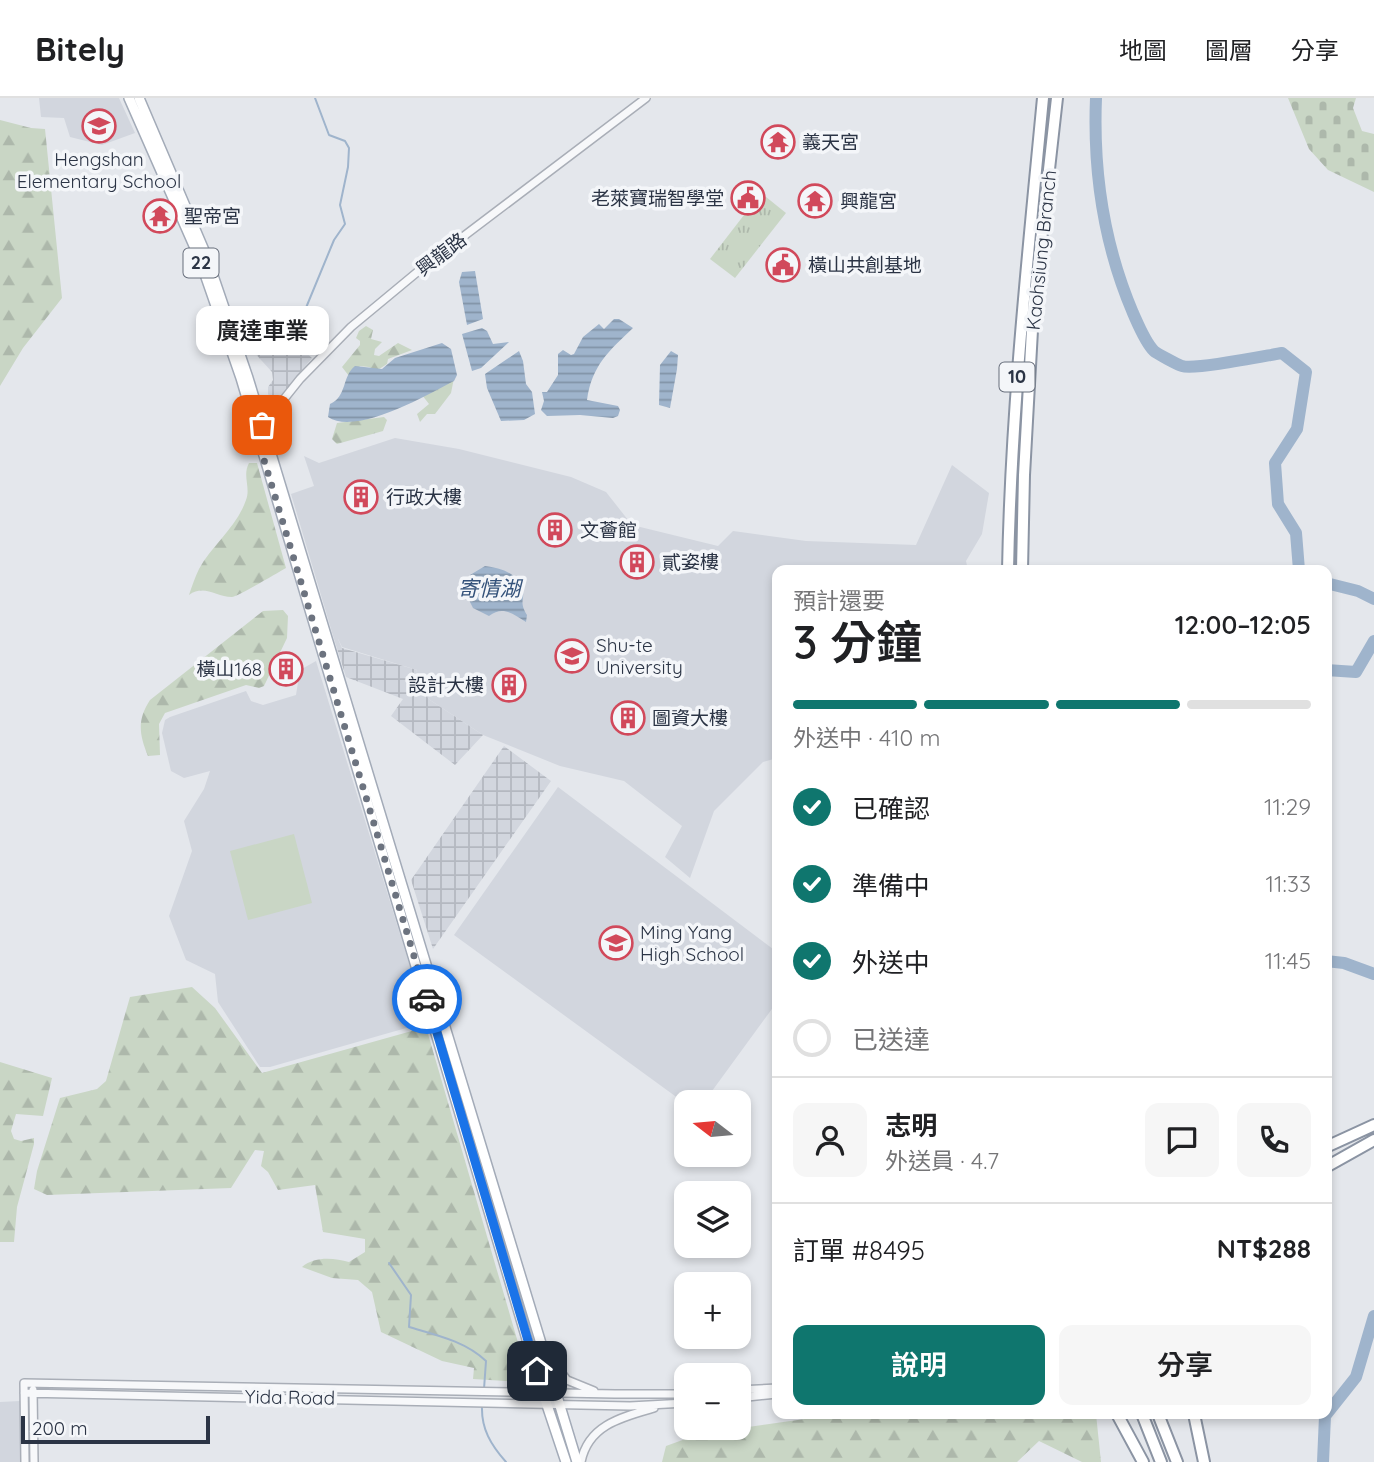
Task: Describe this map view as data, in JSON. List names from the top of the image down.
{
  "streets": {
    "highway": ["Kaohsiung Branch", "10"],
    "main road": ["22"],
    "street": ["興龍路", "Yida Road"]
  },
  "crossings": [
    ["興龍路", "22"],
    ["22", "Yida Road"]
  ],
  "water": ["寄情湖"],
  "places": {
    "school or university": ["Hengshan Elementary School", "Shu-te University", "Ming Yang High School"],
    "temple": ["義天宮", "興龍宮", "聖帝宮"],
    "public building": ["老萊寶瑞智學堂", "橫山共創基地"],
    "other": ["廣達車業"],
    "building": [
      "行政大樓",
      "文薈館",
      "貳姿樓",
      "橫山168",
      "設計大樓",
      "圖資大樓"
    ]
  },
  "scale_bar": "200 m",
  "north": "left",
  "page": {
    "header": "Bitely",
    "nav": ["地圖", "圖層", "分享"],
    "bubble": "廣達車業",
    "heading": ["3 分鐘", "預計還要", "12:00–12:05"],
    "panel": [
      "志明",
      "外送員 · 4.7",
      "訂單 #8495",
      "NT$288"
    ],
    "bar": "外送中 · 410 m",
    "list": [
      ["已確認", "11:29"],
      ["準備中", "11:33"],
      ["外送中", "11:45"],
      "已送達"
    ],
    "map_buttons": ["+", "−"],
    "buttons": ["說明", "分享"],
    "scale": "200 m"
  }
}
